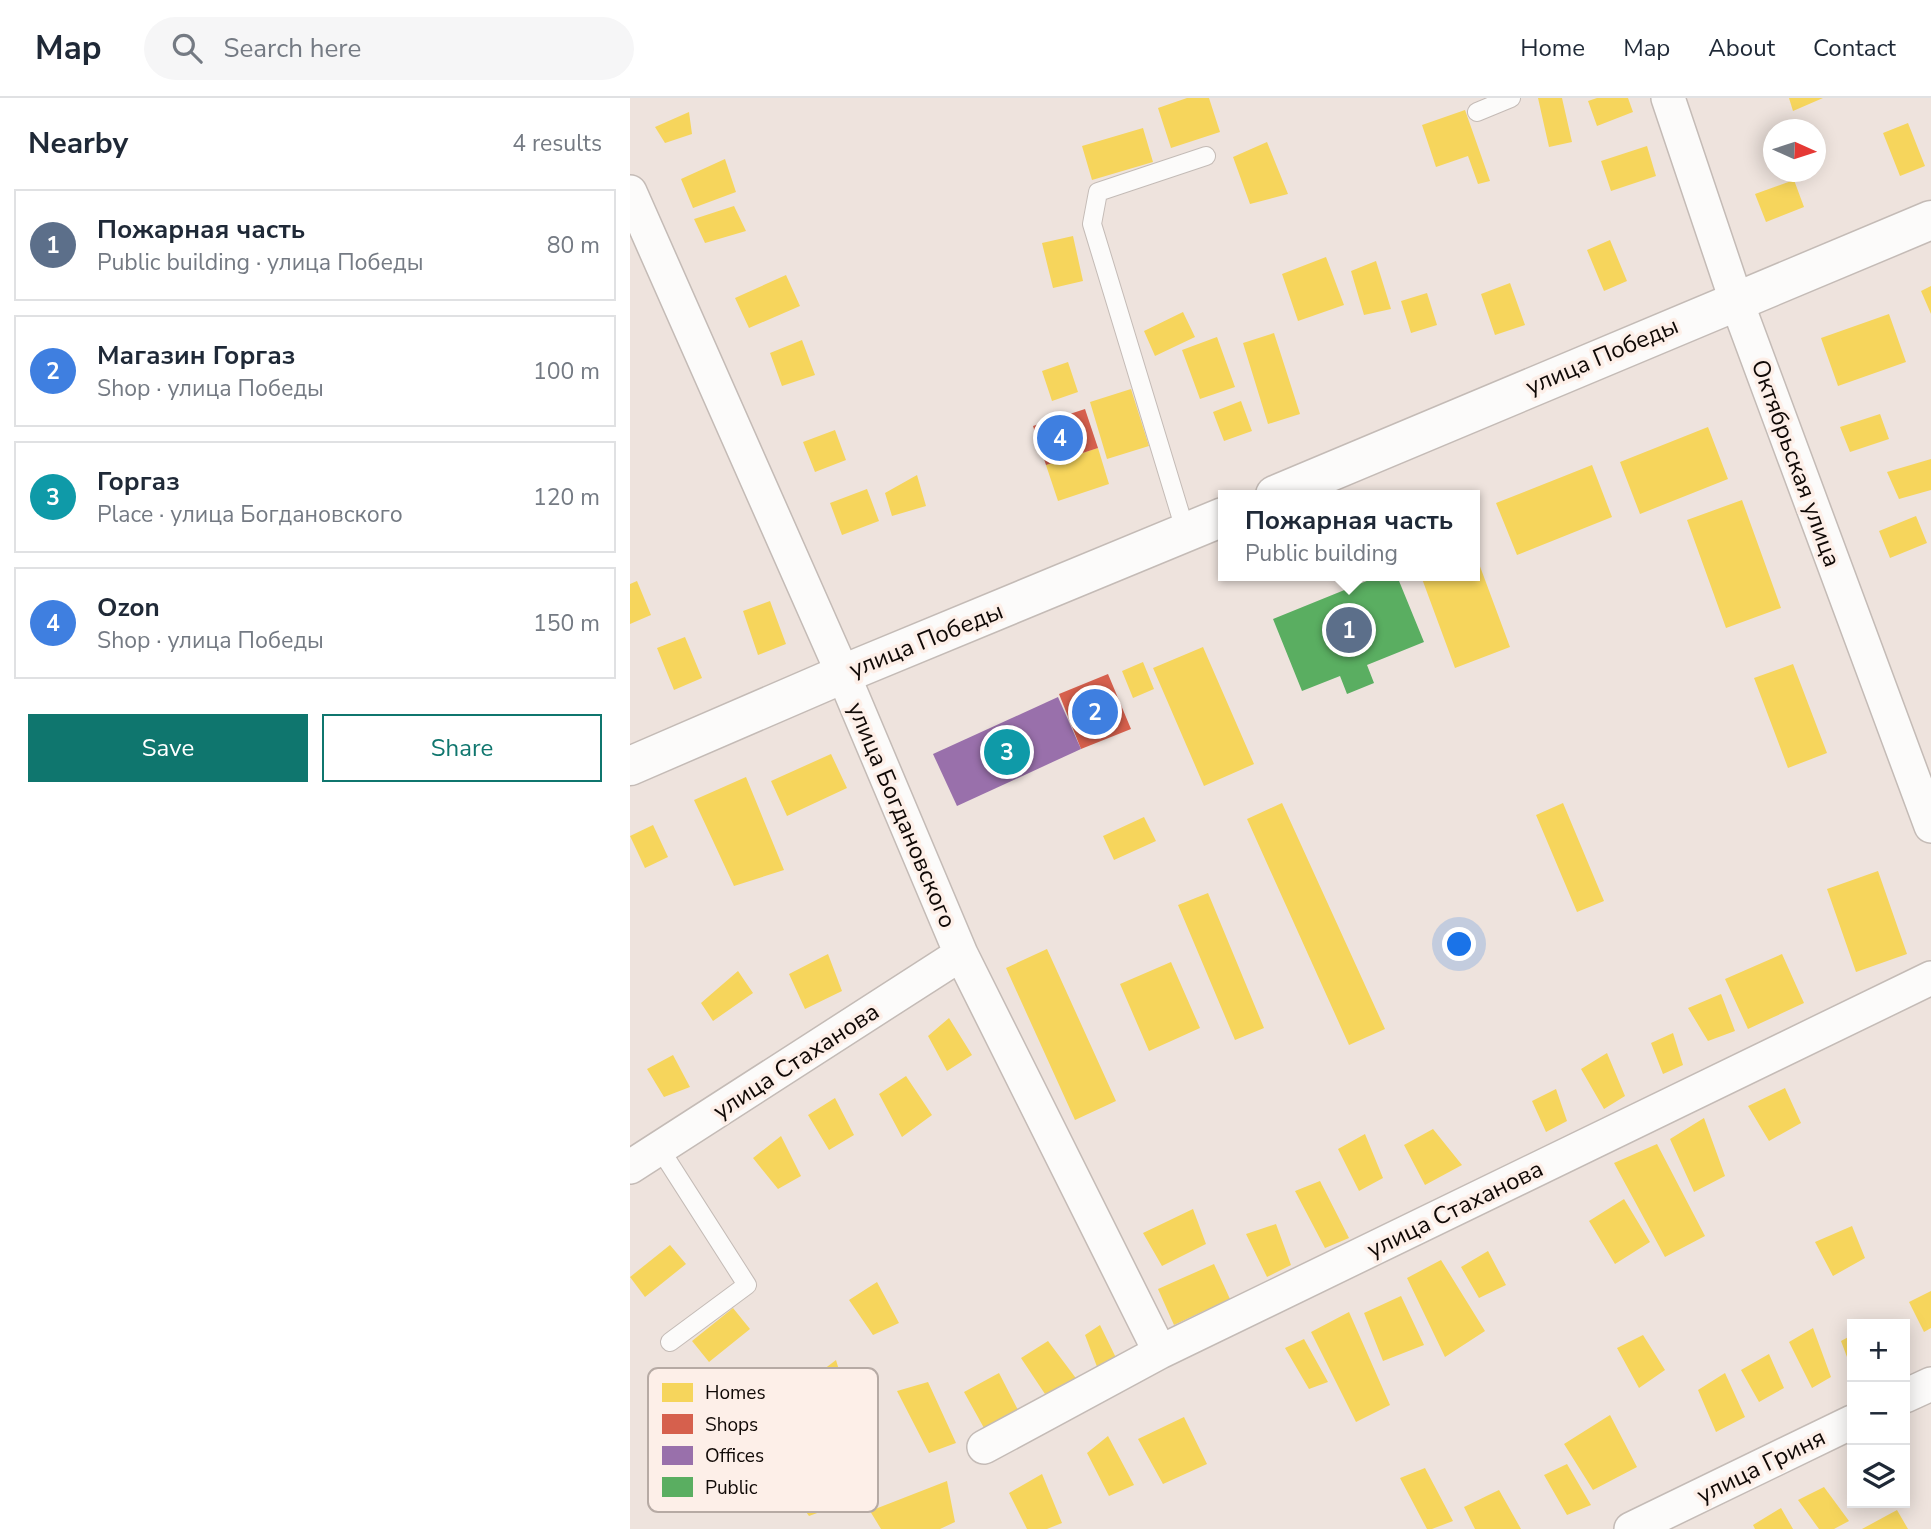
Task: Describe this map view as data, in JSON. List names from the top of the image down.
{
  "streets": {
    "street": [
      "улица Победы",
      "Октябрьская улица",
      "улица Богдановского",
      "улица Стаханова",
      "улица Гриня"
    ]
  },
  "crossings": [
    ["улица Победы", "Октябрьская улица"],
    ["улица Победы", "улица Богдановского"],
    ["улица Богдановского", "улица Стаханова"]
  ],
  "legend": [
    "Homes",
    "Shops",
    "Offices",
    "Public"
  ],
  "north": "right",
  "page": {
    "header": "Map",
    "search": "Search here",
    "nav": [
      "Home",
      "Map",
      "About",
      "Contact"
    ],
    "heading": ["Nearby", "4 results"],
    "list": [
      {
        "mark": "1",
        "name": "Пожарная часть",
        "note": "Public building · улица Победы",
        "value": "80 m"
      },
      {
        "mark": "2",
        "name": "Магазин Горгаз",
        "note": "Shop · улица Победы",
        "value": "100 m"
      },
      {
        "mark": "3",
        "name": "Горгаз",
        "note": "Place · улица Богдановского",
        "value": "120 m"
      },
      {
        "mark": "4",
        "name": "Ozon",
        "note": "Shop · улица Победы",
        "value": "150 m"
      }
    ],
    "pins": [
      "4",
      "1",
      "2",
      "3"
    ],
    "popup": ["Пожарная часть", "Public building"],
    "buttons": ["Save", "Share"],
    "map_buttons": ["+", "−"]
  }
}
